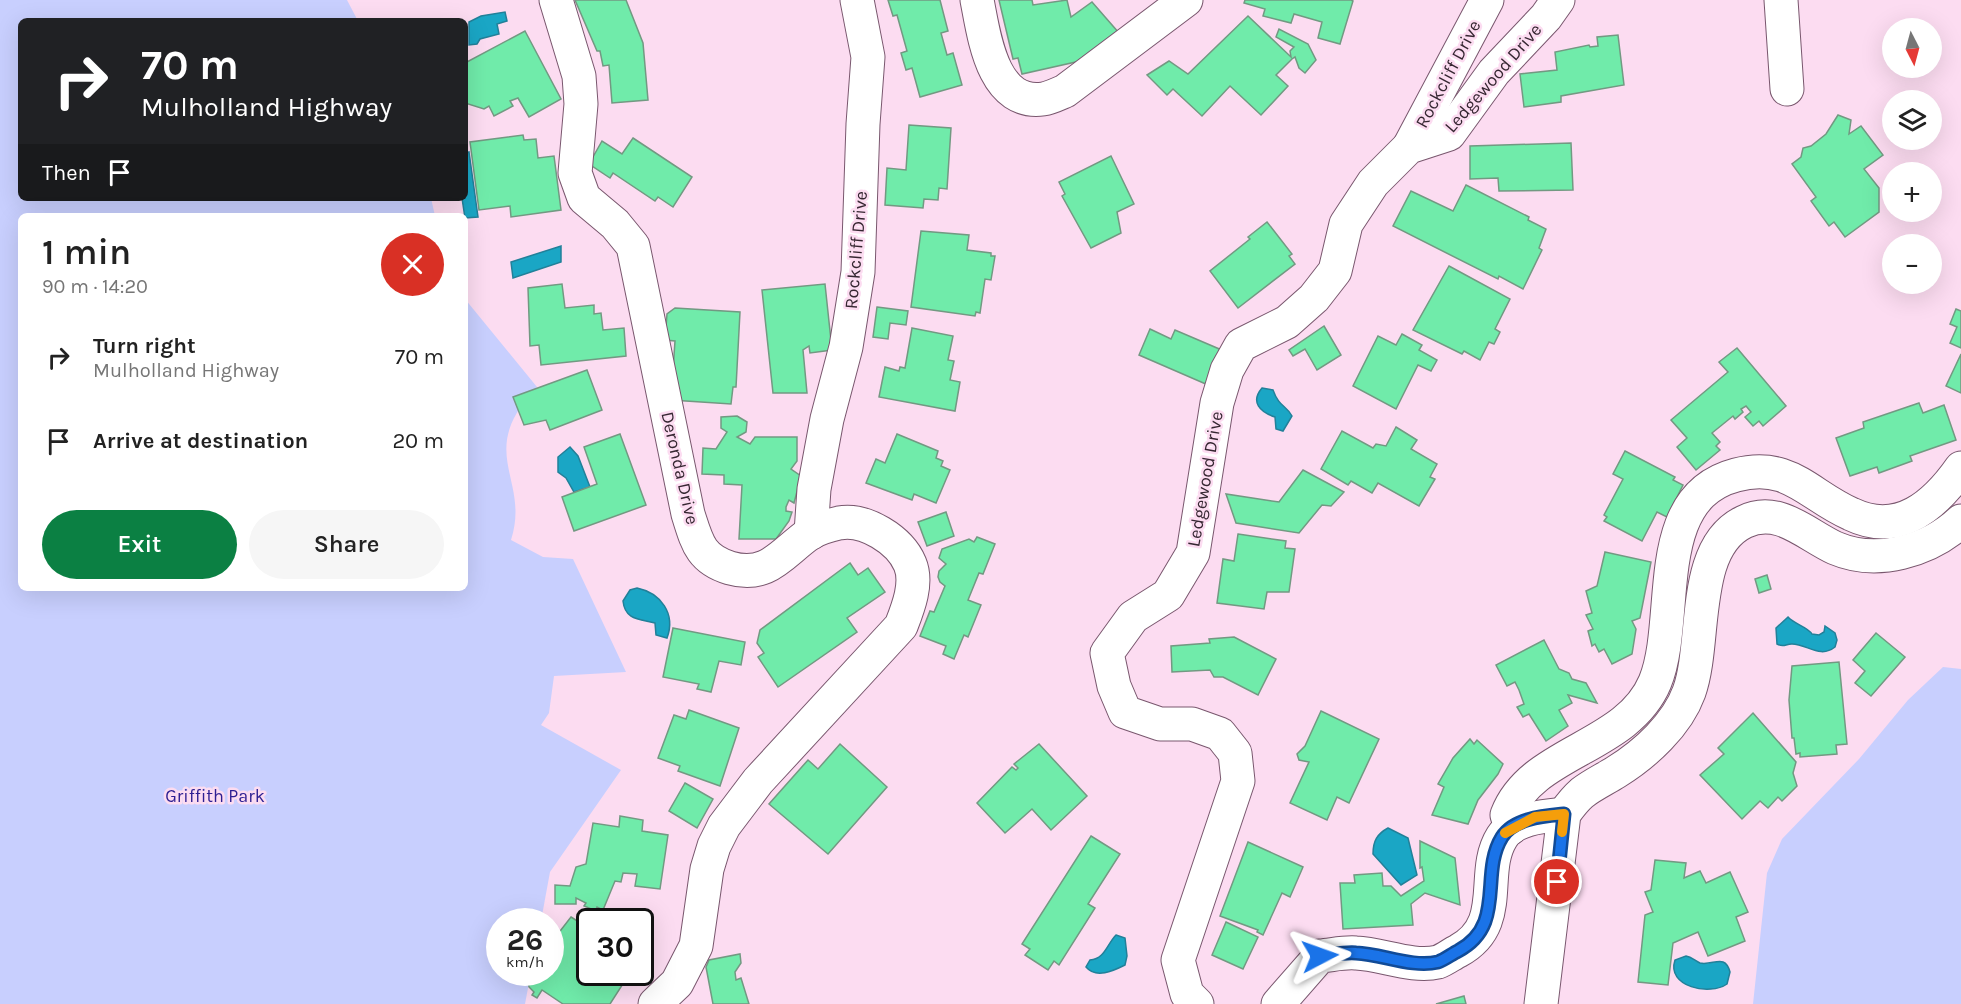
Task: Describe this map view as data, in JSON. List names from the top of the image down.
{
  "streets": {
    "street": ["Rockcliff Drive", "Ledgewood Drive", "Deronda Drive"]
  },
  "crossings": [
    ["Rockcliff Drive", "Ledgewood Drive"],
    ["Rockcliff Drive", "Deronda Drive"]
  ],
  "parks": ["Griffith Park"],
  "north": "bottom",
  "page": {
    "map_buttons": ["+", "−"],
    "turn": ["70 m", "Mulholland Highway"],
    "then": "Then",
    "heading": ["1 min", "90 m · 14:20"],
    "list": [
      {
        "name": "Turn right",
        "note": "Mulholland Highway",
        "value": "70 m"
      },
      {
        "name": "Arrive at destination",
        "value": "20 m"
      }
    ],
    "buttons": ["Exit", "Share"],
    "speed": "26 km/h",
    "limit": "30"
  }
}
